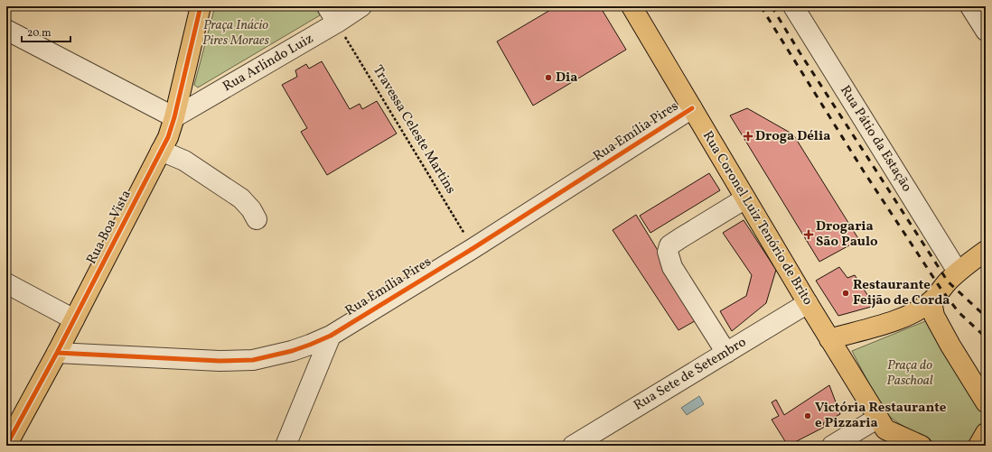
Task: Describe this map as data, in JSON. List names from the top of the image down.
{
  "streets": {
    "main road": ["Rua Coronel Luiz Tenório de Brito", "Rua Boa Vista"],
    "street": [
      "Rua Arlindo Luiz",
      "Rua Emília Pires",
      "Rua Pátio da Estação",
      "Rua Sete de Setembro"
    ],
    "path": ["Travessa Celeste Martins"]
  },
  "crossings": [
    ["Rua Arlindo Luiz", "Travessa Celeste Martins"],
    ["Rua Arlindo Luiz", "Rua Boa Vista"],
    ["Travessa Celeste Martins", "Rua Emília Pires"],
    ["Rua Emília Pires", "Rua Coronel Luiz Tenório de Brito"],
    ["Rua Emília Pires", "Rua Boa Vista"],
    ["Rua Coronel Luiz Tenório de Brito", "Rua Sete de Setembro"]
  ],
  "parks": ["Praça Inácio Pires Moraes", "Praça do Paschoal"],
  "places": {
    "other": ["Dia", "Restaurante Feijão de Corda", "Victória Restaurante e Pizzaria"],
    "health": ["Droga Délia", "Drogaria São Paulo"]
  },
  "scale_bar": "20 m"
}
